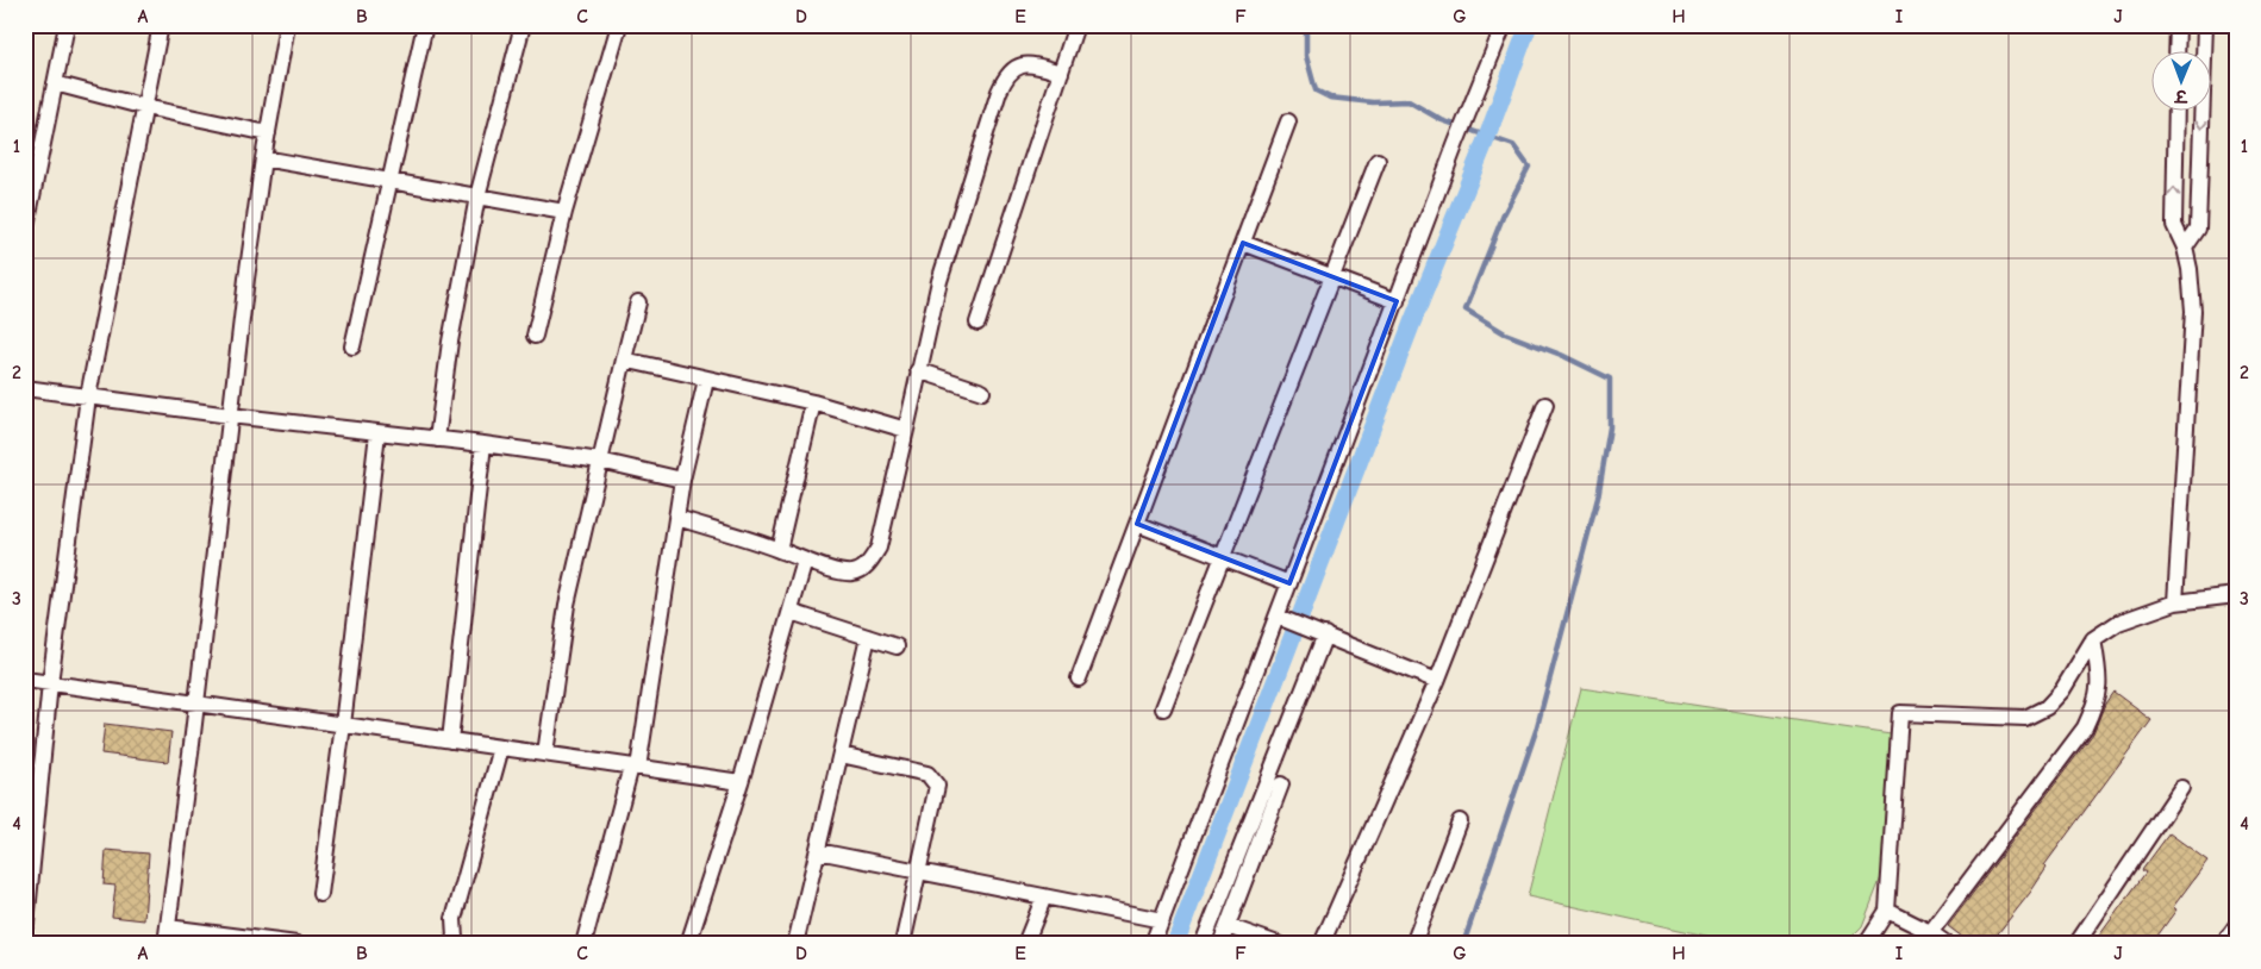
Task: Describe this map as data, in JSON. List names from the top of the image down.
{
  "north": "bottom",
  "grid": {
    "columns": [
      "A",
      "B",
      "C",
      "D",
      "E",
      "F",
      "G",
      "H",
      "I",
      "J"
    ],
    "rows": [
      "1",
      "2",
      "3",
      "4"
    ]
  }
}
